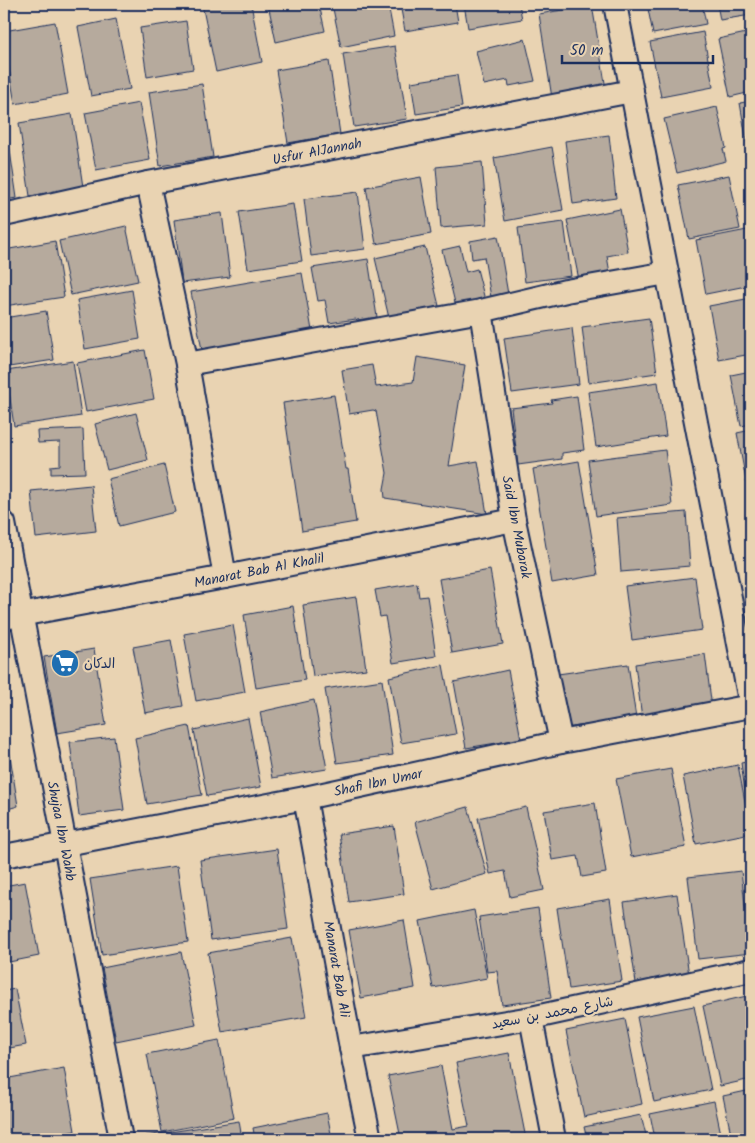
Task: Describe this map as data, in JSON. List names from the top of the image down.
{
  "streets": {
    "street": [
      "Usfur AlJannah",
      "Said Ibn Mubarak",
      "Manarat Bab Al Khalil",
      "Shafi Ibn Umar",
      "Shujaa Ibn Wahb",
      "Manarat Bab Ali",
      "شارع محمد بن سعيد"
    ]
  },
  "crossings": [
    ["Said Ibn Mubarak", "Manarat Bab Al Khalil"],
    ["Said Ibn Mubarak", "Shafi Ibn Umar"],
    ["Manarat Bab Al Khalil", "Shujaa Ibn Wahb"],
    ["Shafi Ibn Umar", "Shujaa Ibn Wahb"],
    ["Shafi Ibn Umar", "Manarat Bab Ali"],
    ["Manarat Bab Ali", "شارع محمد بن سعيد"]
  ],
  "places": {
    "supermarket": ["الدكان"]
  },
  "scale_bar": "50 m"
}
